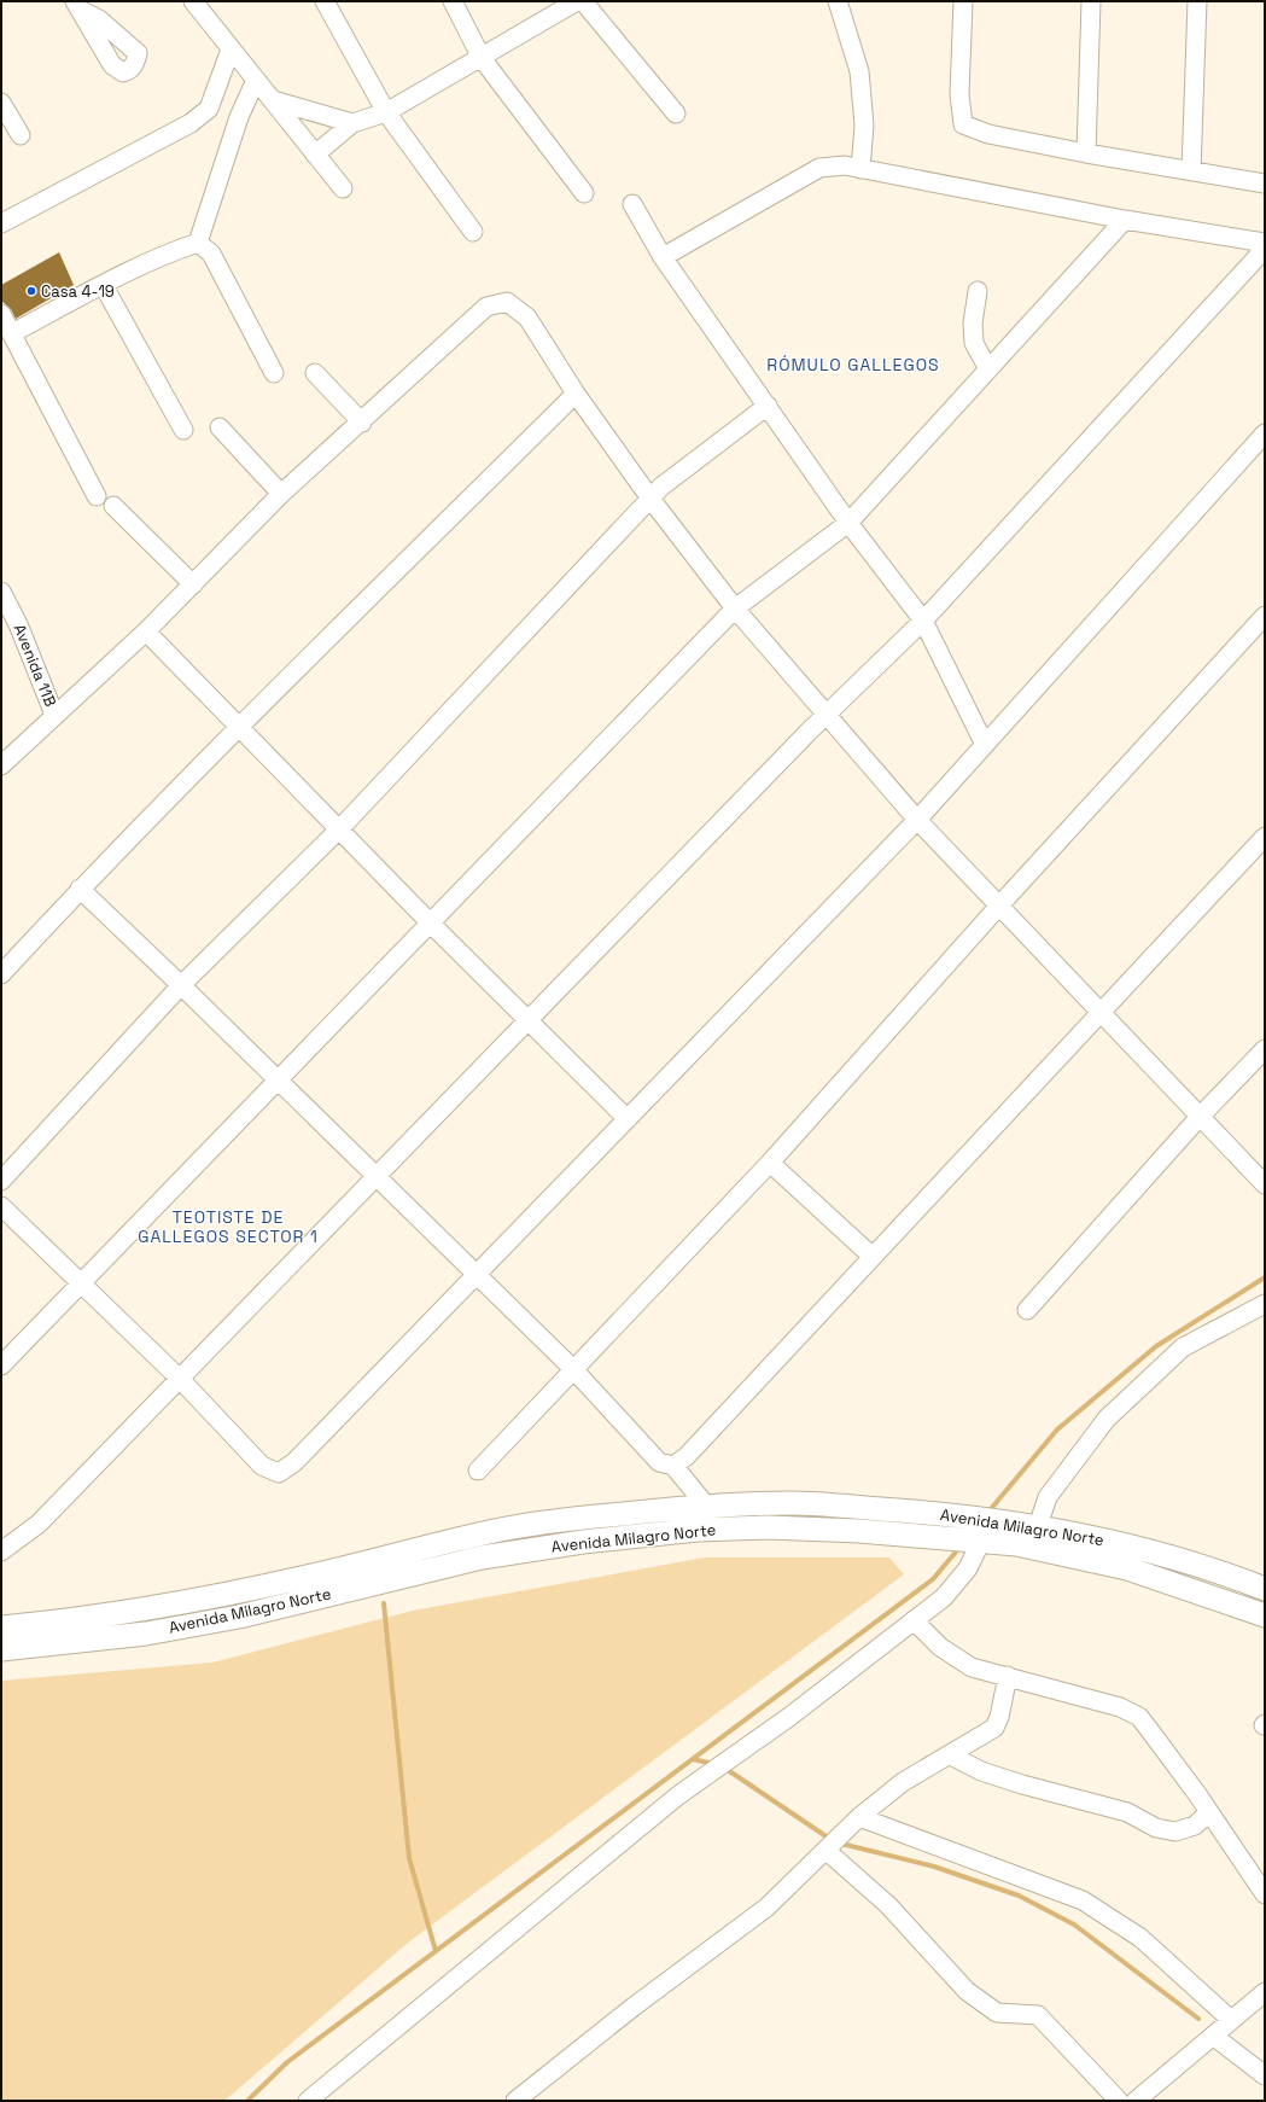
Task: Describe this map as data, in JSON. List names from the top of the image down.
{
  "streets": {
    "main road": ["Avenida Milagro Norte"],
    "street": ["Avenida 11B"]
  },
  "districts": ["RÓMULO GALLEGOS", "TEOTISTE DE GALLEGOS SECTOR 1"],
  "places": ["Casa 4-19"]
}
